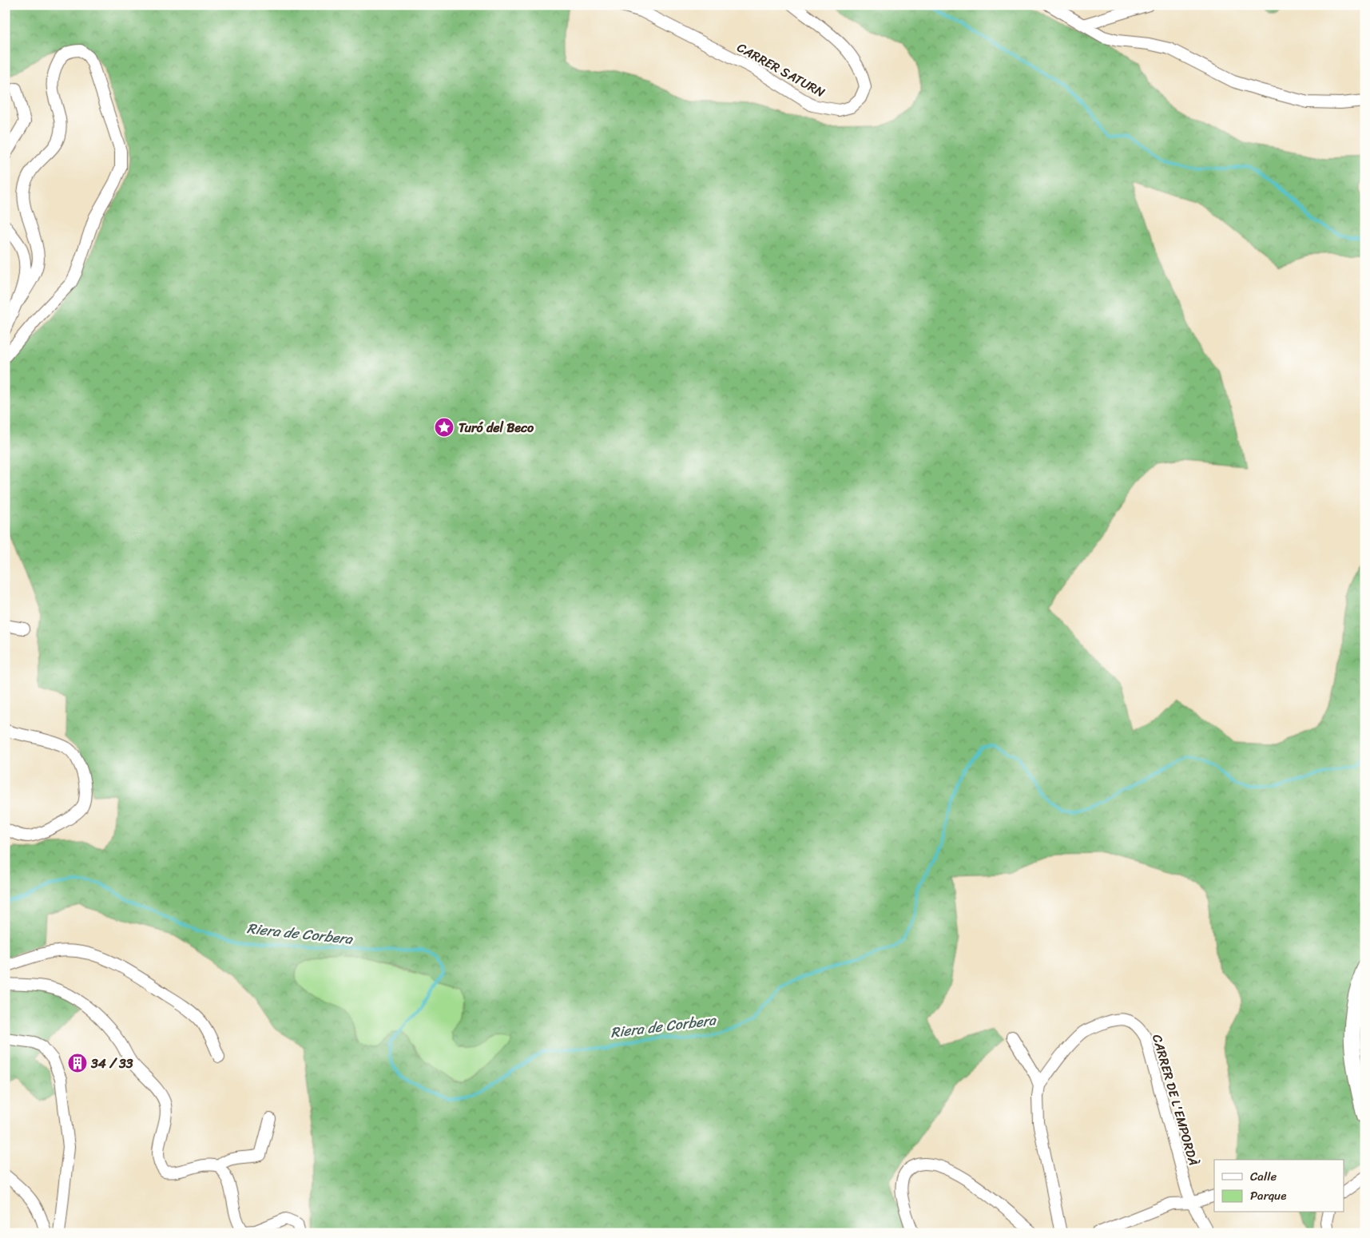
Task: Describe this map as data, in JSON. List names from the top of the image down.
{
  "streets": {
    "street": ["CARRER SATURN", "CARRER DE L'EMPORDÀ"]
  },
  "water": ["Riera de Corbera"],
  "places": {
    "place": ["Turó del Beco"],
    "building": ["34 / 33"]
  },
  "legend": ["Calle", "Parque"]
}
